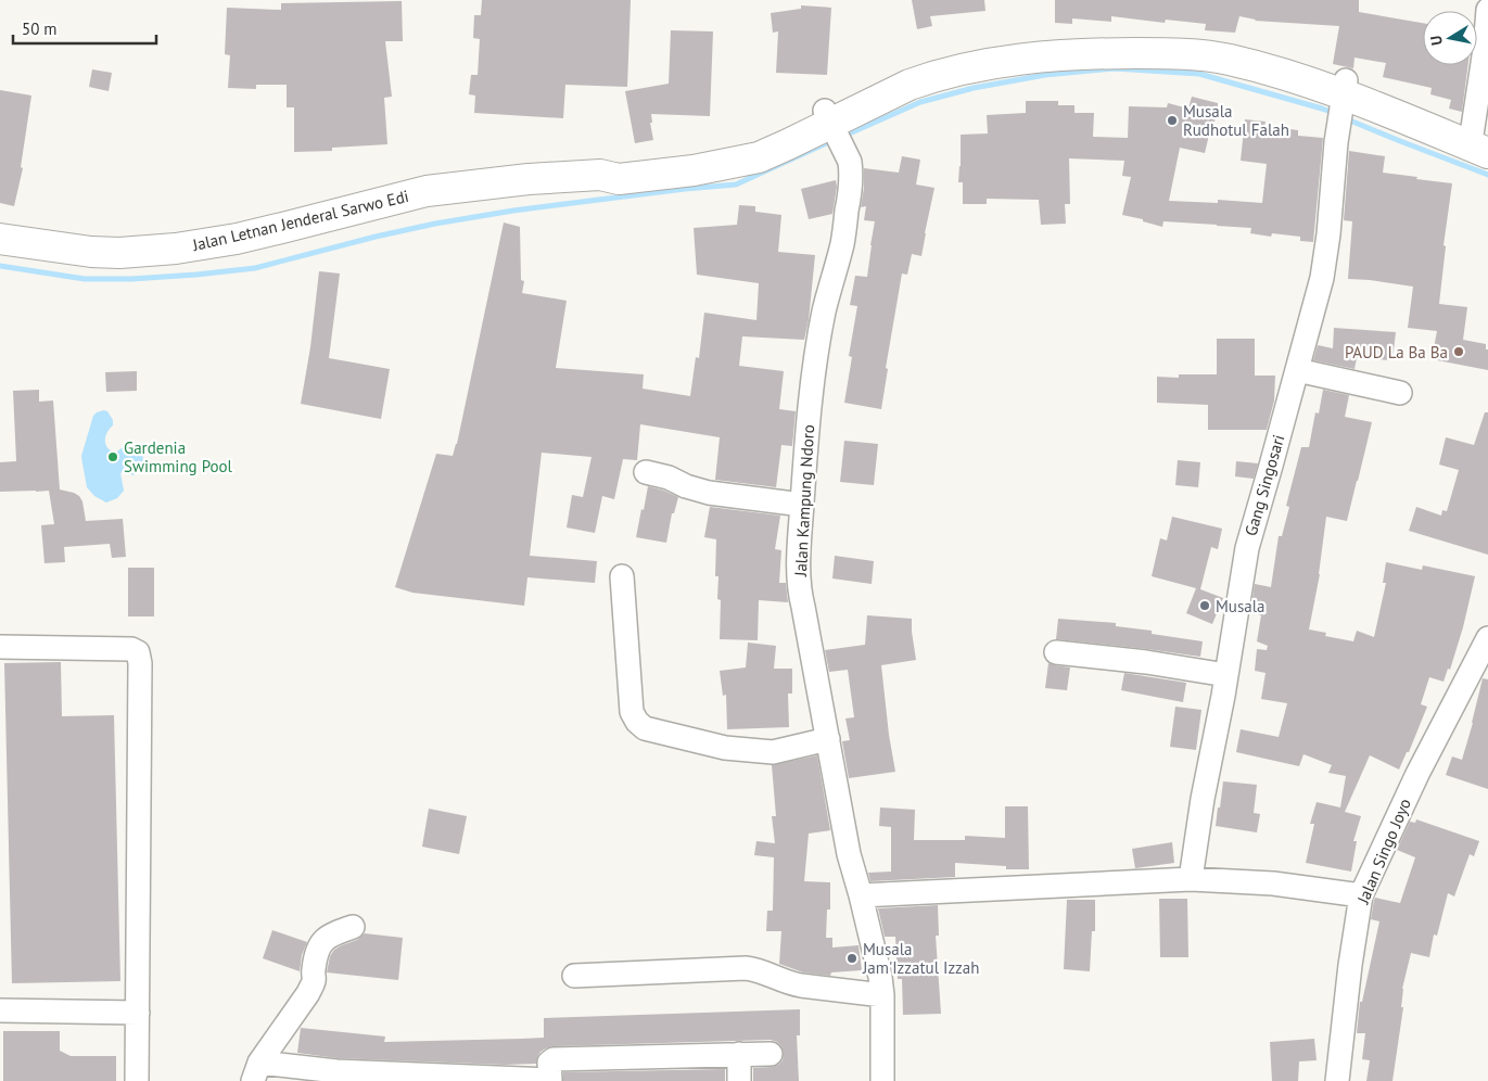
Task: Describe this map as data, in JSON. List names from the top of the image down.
{
  "streets": {
    "main road": ["Jalan Letnan Jenderal Sarwo Edi"],
    "street": ["Gang Singosari", "Jalan Kampung Ndoro", "Jalan Singo Joyo"]
  },
  "crossings": [
    ["Jalan Letnan Jenderal Sarwo Edi", "Gang Singosari"],
    ["Jalan Letnan Jenderal Sarwo Edi", "Jalan Kampung Ndoro"]
  ],
  "places": [
    "Musala Rudhotul Falah",
    "PAUD La Ba Ba",
    "Gardenia Swimming Pool",
    "Musala",
    "Musala Jam'Izzatul Izzah"
  ],
  "scale_bar": "50 m",
  "north": "left"
}
